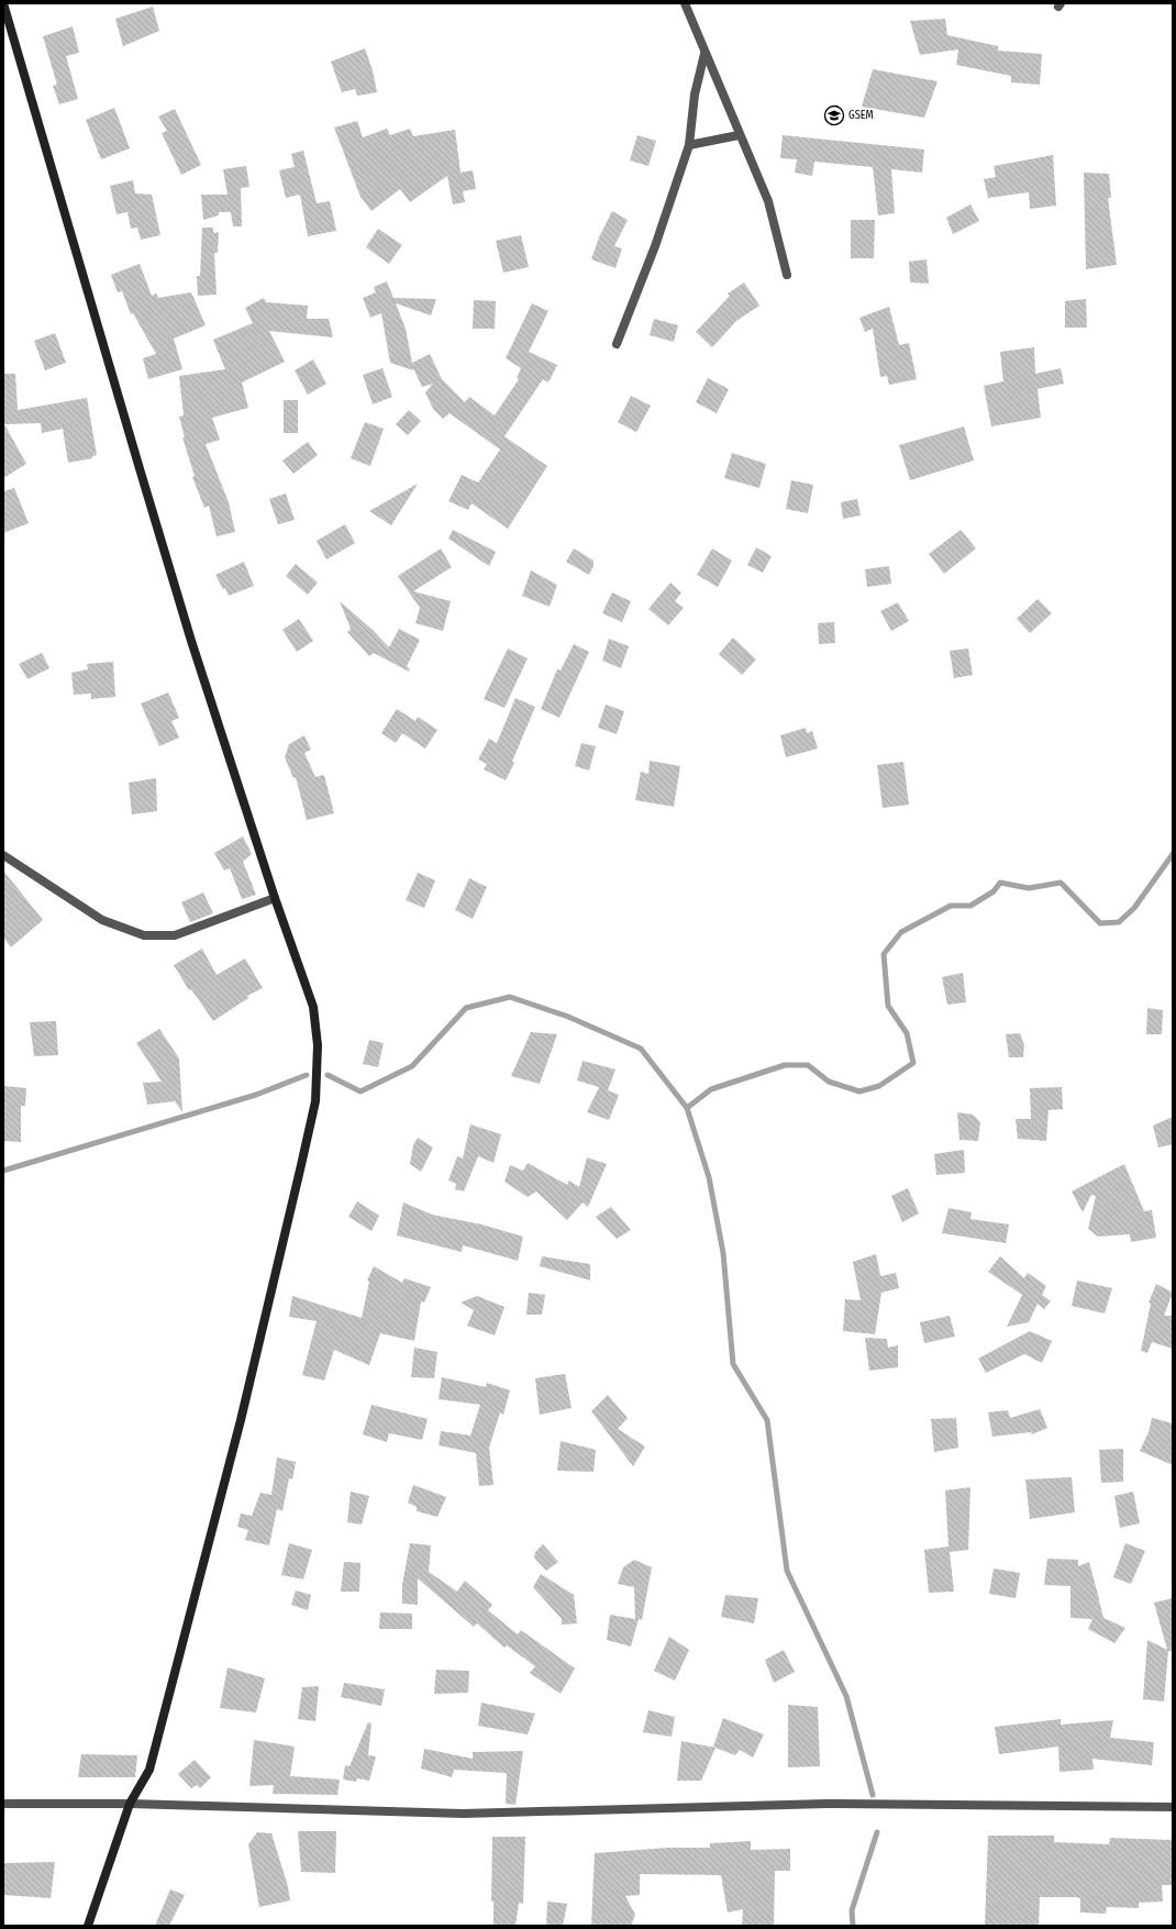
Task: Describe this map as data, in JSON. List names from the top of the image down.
{
  "places": {
    "school or university": ["GSEM"]
  }
}
